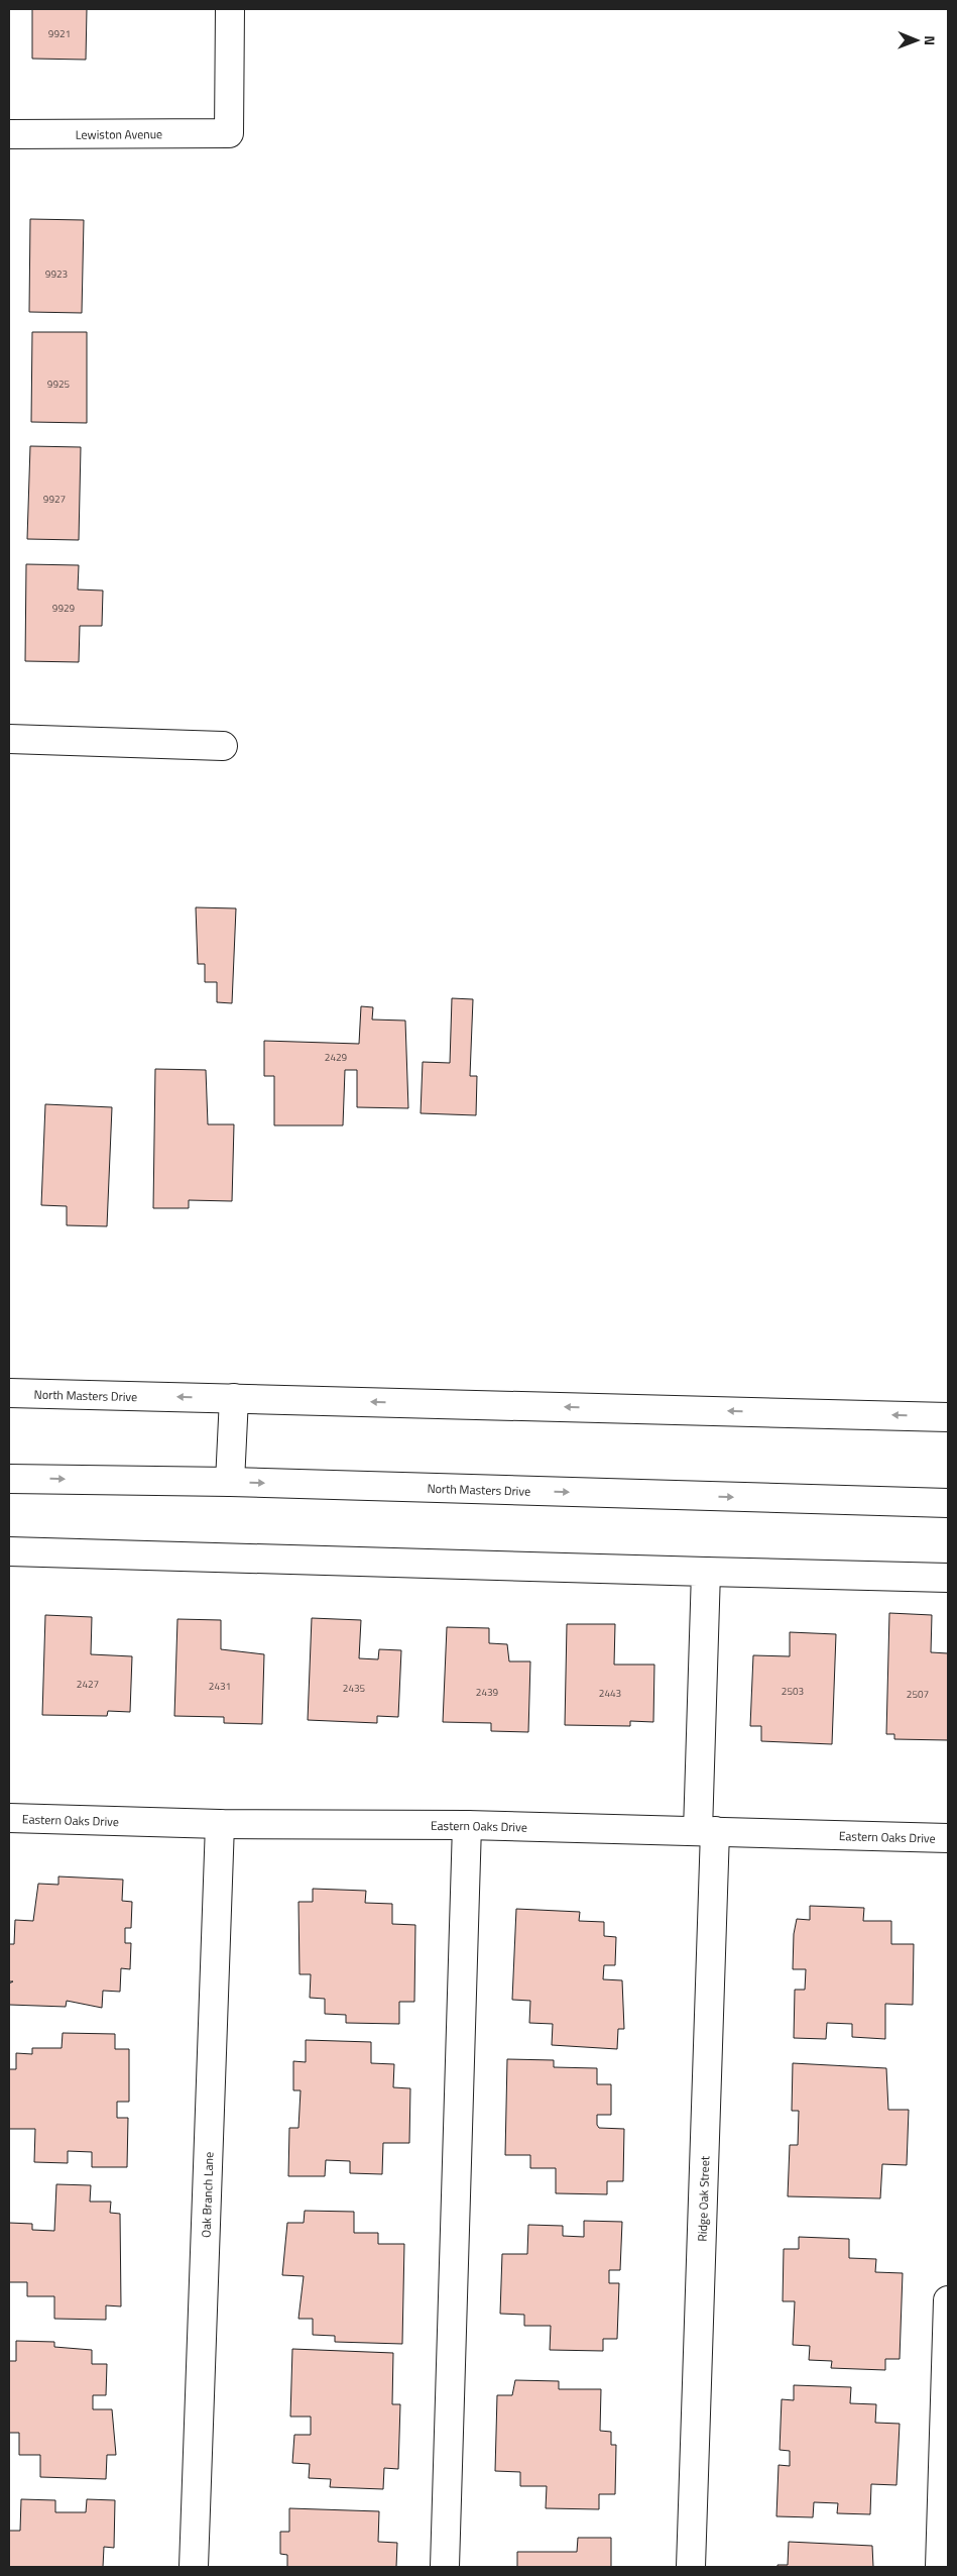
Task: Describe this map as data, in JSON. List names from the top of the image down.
{
  "streets": {
    "street": [
      "Lewiston Avenue",
      "North Masters Drive",
      "Eastern Oaks Drive",
      "Oak Branch Lane",
      "Ridge Oak Street"
    ]
  },
  "crossings": [
    ["Eastern Oaks Drive", "Oak Branch Lane"],
    ["Eastern Oaks Drive", "Ridge Oak Street"]
  ],
  "house_numbers": [
    "9921",
    "9923",
    "9925",
    "9927",
    "9929",
    "2429",
    "2427",
    "2431",
    "2435",
    "2503",
    "2439",
    "2443",
    "2507"
  ],
  "north": "right"
}
